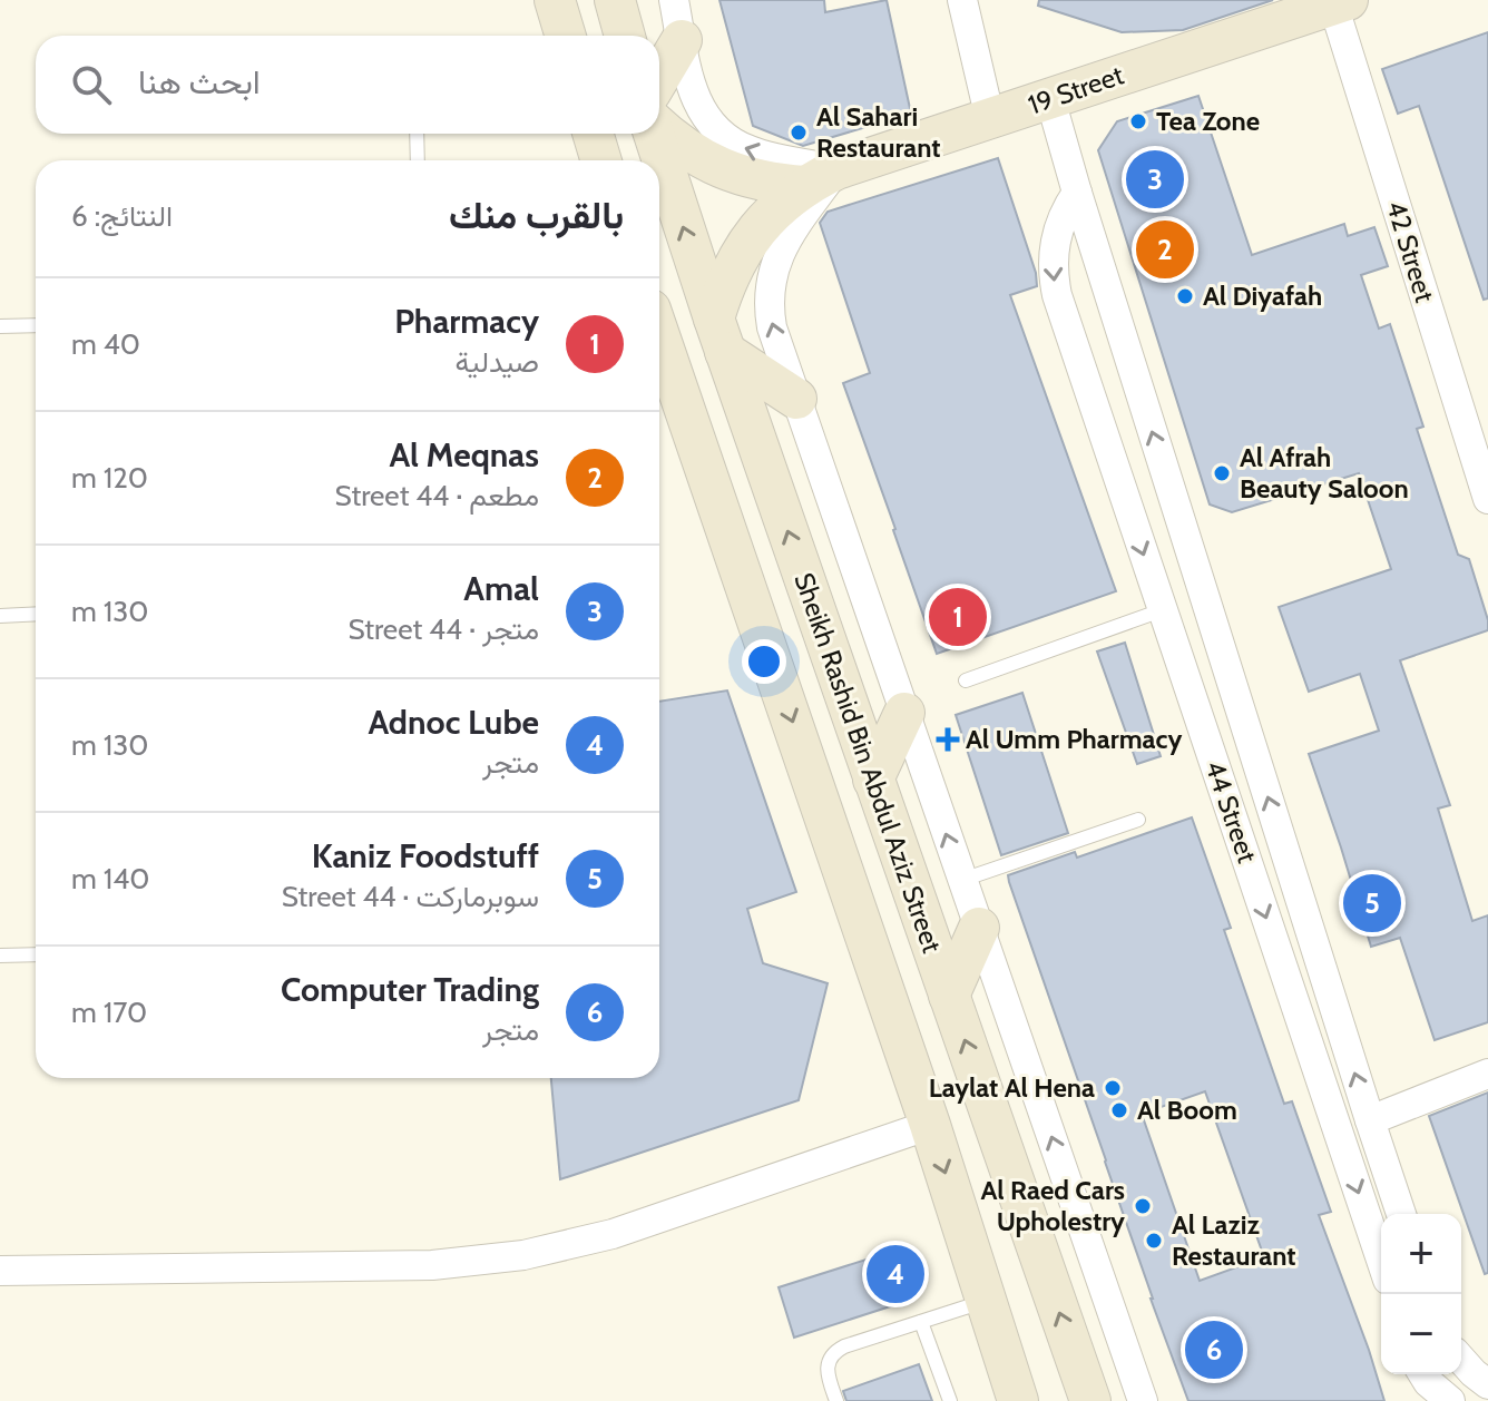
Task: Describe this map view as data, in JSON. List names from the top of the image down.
{
  "streets": {
    "main road": ["19 Street", "Sheikh Rashid Bin Abdul Aziz Street"],
    "street": ["42 Street", "44 Street"]
  },
  "crossings": [
    ["19 Street", "42 Street"],
    ["19 Street", "Sheikh Rashid Bin Abdul Aziz Street"],
    ["19 Street", "44 Street"]
  ],
  "places": {
    "other": [
      "Tea Zone",
      "Al Sahari Restaurant",
      "Al Diyafah",
      "Al Afrah Beauty Saloon",
      "Laylat Al Hena",
      "Al Boom",
      "Al Raed Cars Upholestry",
      "Al Laziz Restaurant"
    ],
    "health": ["Al Umm Pharmacy"]
  },
  "page": {
    "search": "ابحث هنا",
    "pins": [
      "3",
      "2",
      "1",
      "5",
      "4",
      "6"
    ],
    "heading": ["بالقرب منك", "النتائج: 6"],
    "list": [
      {
        "mark": "1",
        "name": "Pharmacy",
        "note": "صيدلية",
        "value": "40 m"
      },
      {
        "mark": "2",
        "name": "Al Meqnas",
        "note": "مطعم · 44 Street",
        "value": "120 m"
      },
      {
        "mark": "3",
        "name": "Amal",
        "note": "متجر · 44 Street",
        "value": "130 m"
      },
      {
        "mark": "4",
        "name": "Adnoc Lube",
        "note": "متجر",
        "value": "130 m"
      },
      {
        "mark": "5",
        "name": "Kaniz Foodstuff",
        "note": "سوبرماركت · 44 Street",
        "value": "140 m"
      },
      {
        "mark": "6",
        "name": "Computer Trading",
        "note": "متجر",
        "value": "170 m"
      }
    ],
    "map_buttons": ["+", "−"]
  }
}
